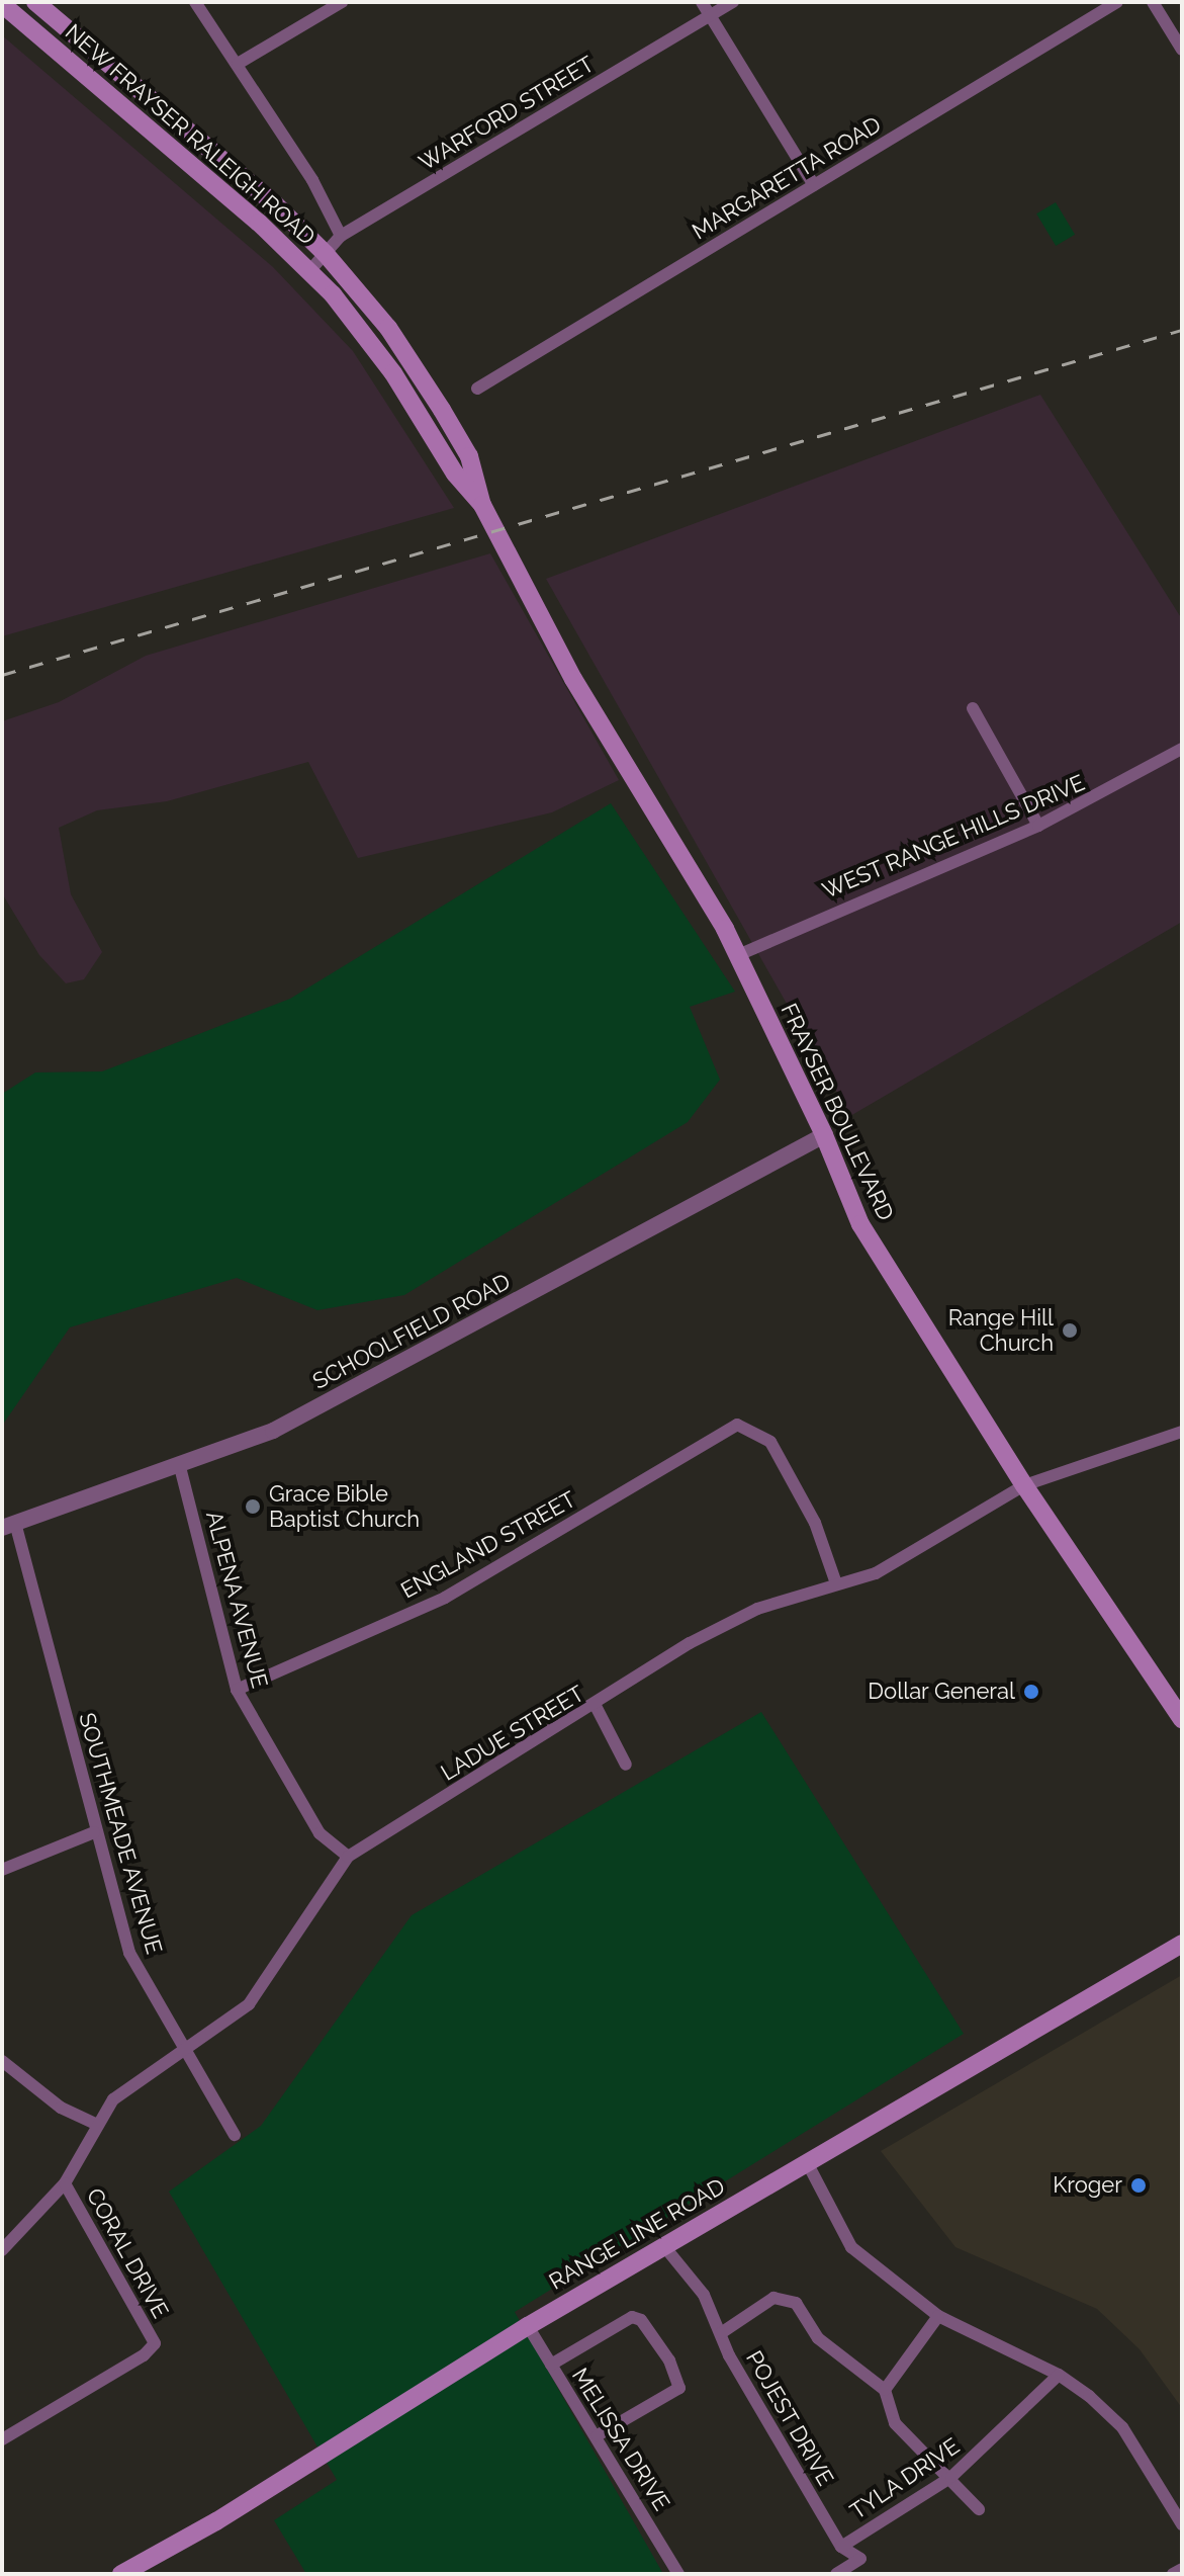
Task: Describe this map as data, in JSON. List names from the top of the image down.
{
  "streets": {
    "main road": ["NEW FRAYSER RALEIGH ROAD", "FRAYSER BOULEVARD", "RANGE LINE ROAD"],
    "street": [
      "WARFORD STREET",
      "MARGARETTA ROAD",
      "WEST RANGE HILLS DRIVE",
      "SCHOOLFIELD ROAD",
      "ENGLAND STREET",
      "ALPENA AVENUE",
      "LADUE STREET",
      "SOUTHMEADE AVENUE",
      "CORAL DRIVE",
      "POJEST DRIVE",
      "MELISSA DRIVE",
      "TYLA DRIVE"
    ]
  },
  "crossings": [
    ["WARFORD STREET", "NEW FRAYSER RALEIGH ROAD"],
    ["NEW FRAYSER RALEIGH ROAD", "FRAYSER BOULEVARD"],
    ["WEST RANGE HILLS DRIVE", "FRAYSER BOULEVARD"],
    ["FRAYSER BOULEVARD", "SCHOOLFIELD ROAD"],
    ["FRAYSER BOULEVARD", "LADUE STREET"],
    ["SCHOOLFIELD ROAD", "ALPENA AVENUE"],
    ["SCHOOLFIELD ROAD", "SOUTHMEADE AVENUE"],
    ["ENGLAND STREET", "ALPENA AVENUE"],
    ["ENGLAND STREET", "LADUE STREET"],
    ["ALPENA AVENUE", "LADUE STREET"],
    ["LADUE STREET", "SOUTHMEADE AVENUE"],
    ["LADUE STREET", "CORAL DRIVE"],
    ["RANGE LINE ROAD", "POJEST DRIVE"],
    ["RANGE LINE ROAD", "MELISSA DRIVE"],
    ["POJEST DRIVE", "TYLA DRIVE"]
  ],
  "places": [
    "Range Hill Church",
    "Grace Bible Baptist Church",
    "Dollar General",
    "Kroger"
  ]
}
